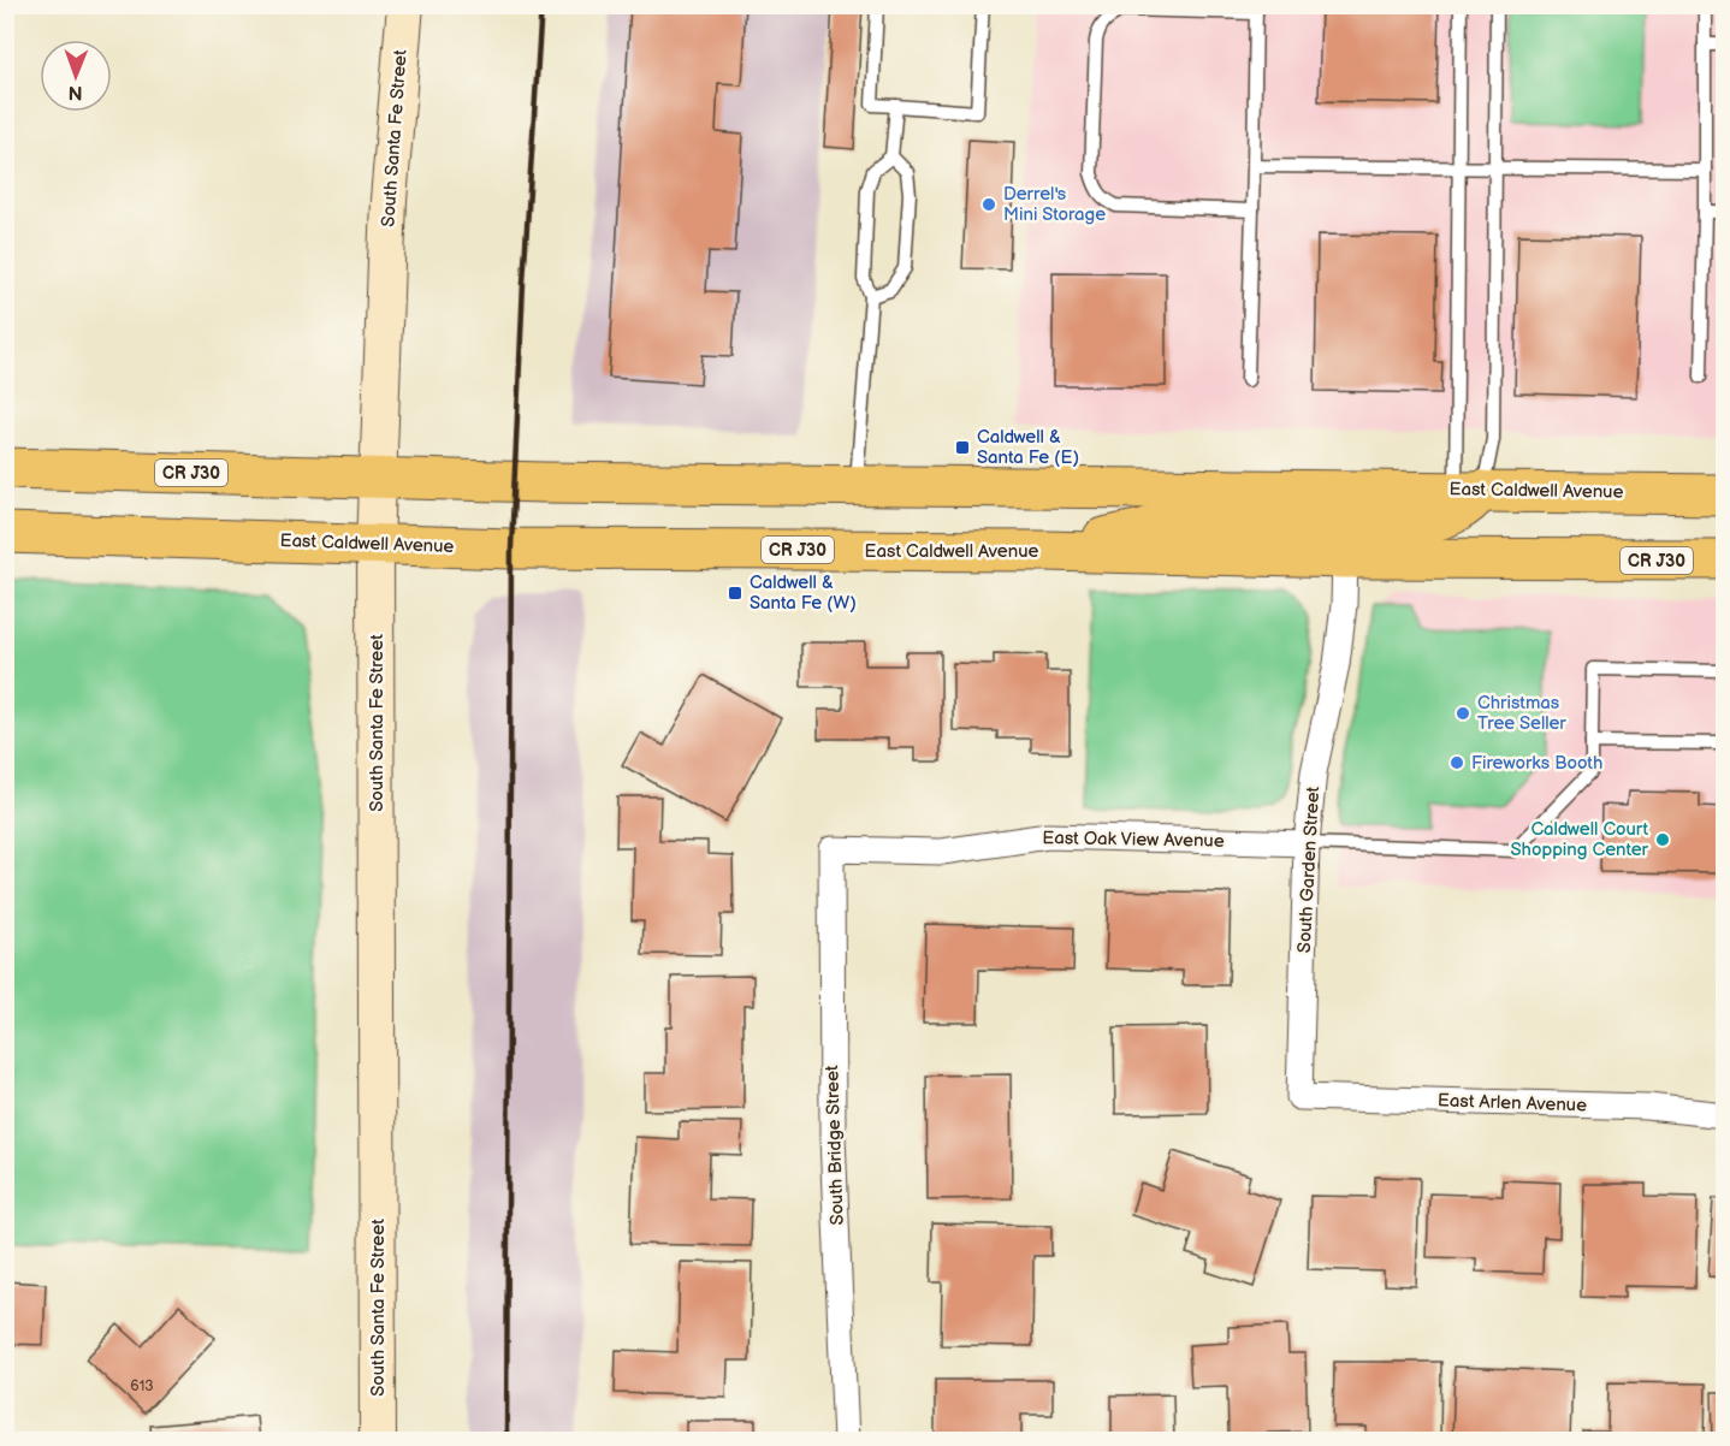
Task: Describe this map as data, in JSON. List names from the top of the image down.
{
  "streets": {
    "main road": ["CR J30", "East Caldwell Avenue"],
    "street": [
      "South Santa Fe Street",
      "East Oak View Avenue",
      "South Garden Street",
      "East Arlen Avenue",
      "South Bridge Street"
    ]
  },
  "crossings": [
    ["South Santa Fe Street", "East Caldwell Avenue"],
    ["East Caldwell Avenue", "South Garden Street"],
    ["East Oak View Avenue", "South Garden Street"],
    ["East Oak View Avenue", "South Bridge Street"],
    ["South Garden Street", "East Arlen Avenue"]
  ],
  "places": {
    "other": [
      "Derrel's Mini Storage",
      "Christmas Tree Seller",
      "Fireworks Booth",
      "Caldwell Court Shopping Center"
    ],
    "transit": ["Caldwell & Santa Fe (E)", "Caldwell & Santa Fe (W)"]
  },
  "house_numbers": ["613"],
  "north": "bottom"
}
